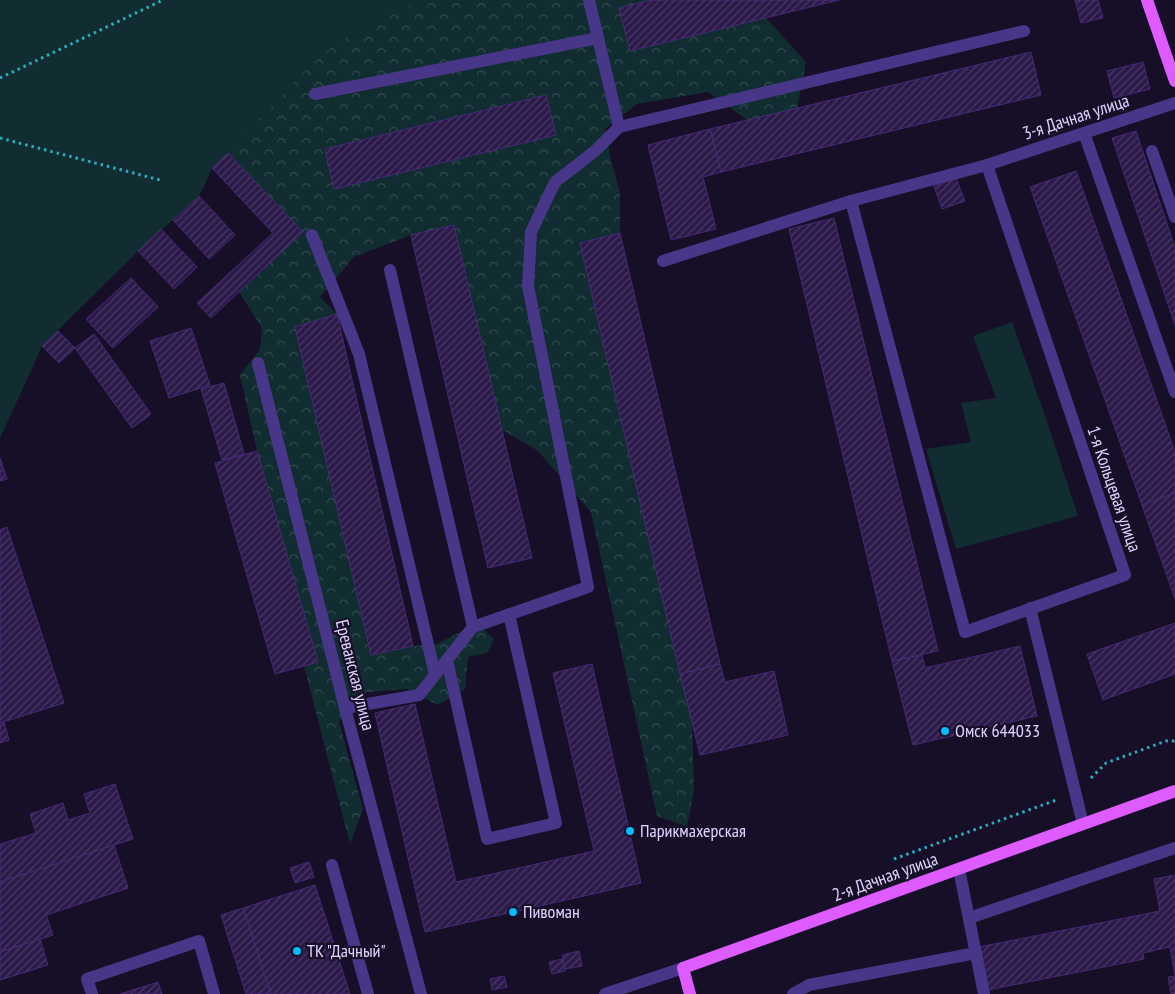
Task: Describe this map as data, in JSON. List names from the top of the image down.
{
  "streets": {
    "main road": ["2-я Дачная улица"],
    "street": ["3-я Дачная улица", "1-я Кольцевая улица", "Ереванская улица"]
  },
  "crossings": [
    ["3-я Дачная улица", "1-я Кольцевая улица"]
  ],
  "places": [
    "Омск 644033",
    "Парикмахерская",
    "Пивоман",
    "ТК \"Дачный\""
  ]
}
